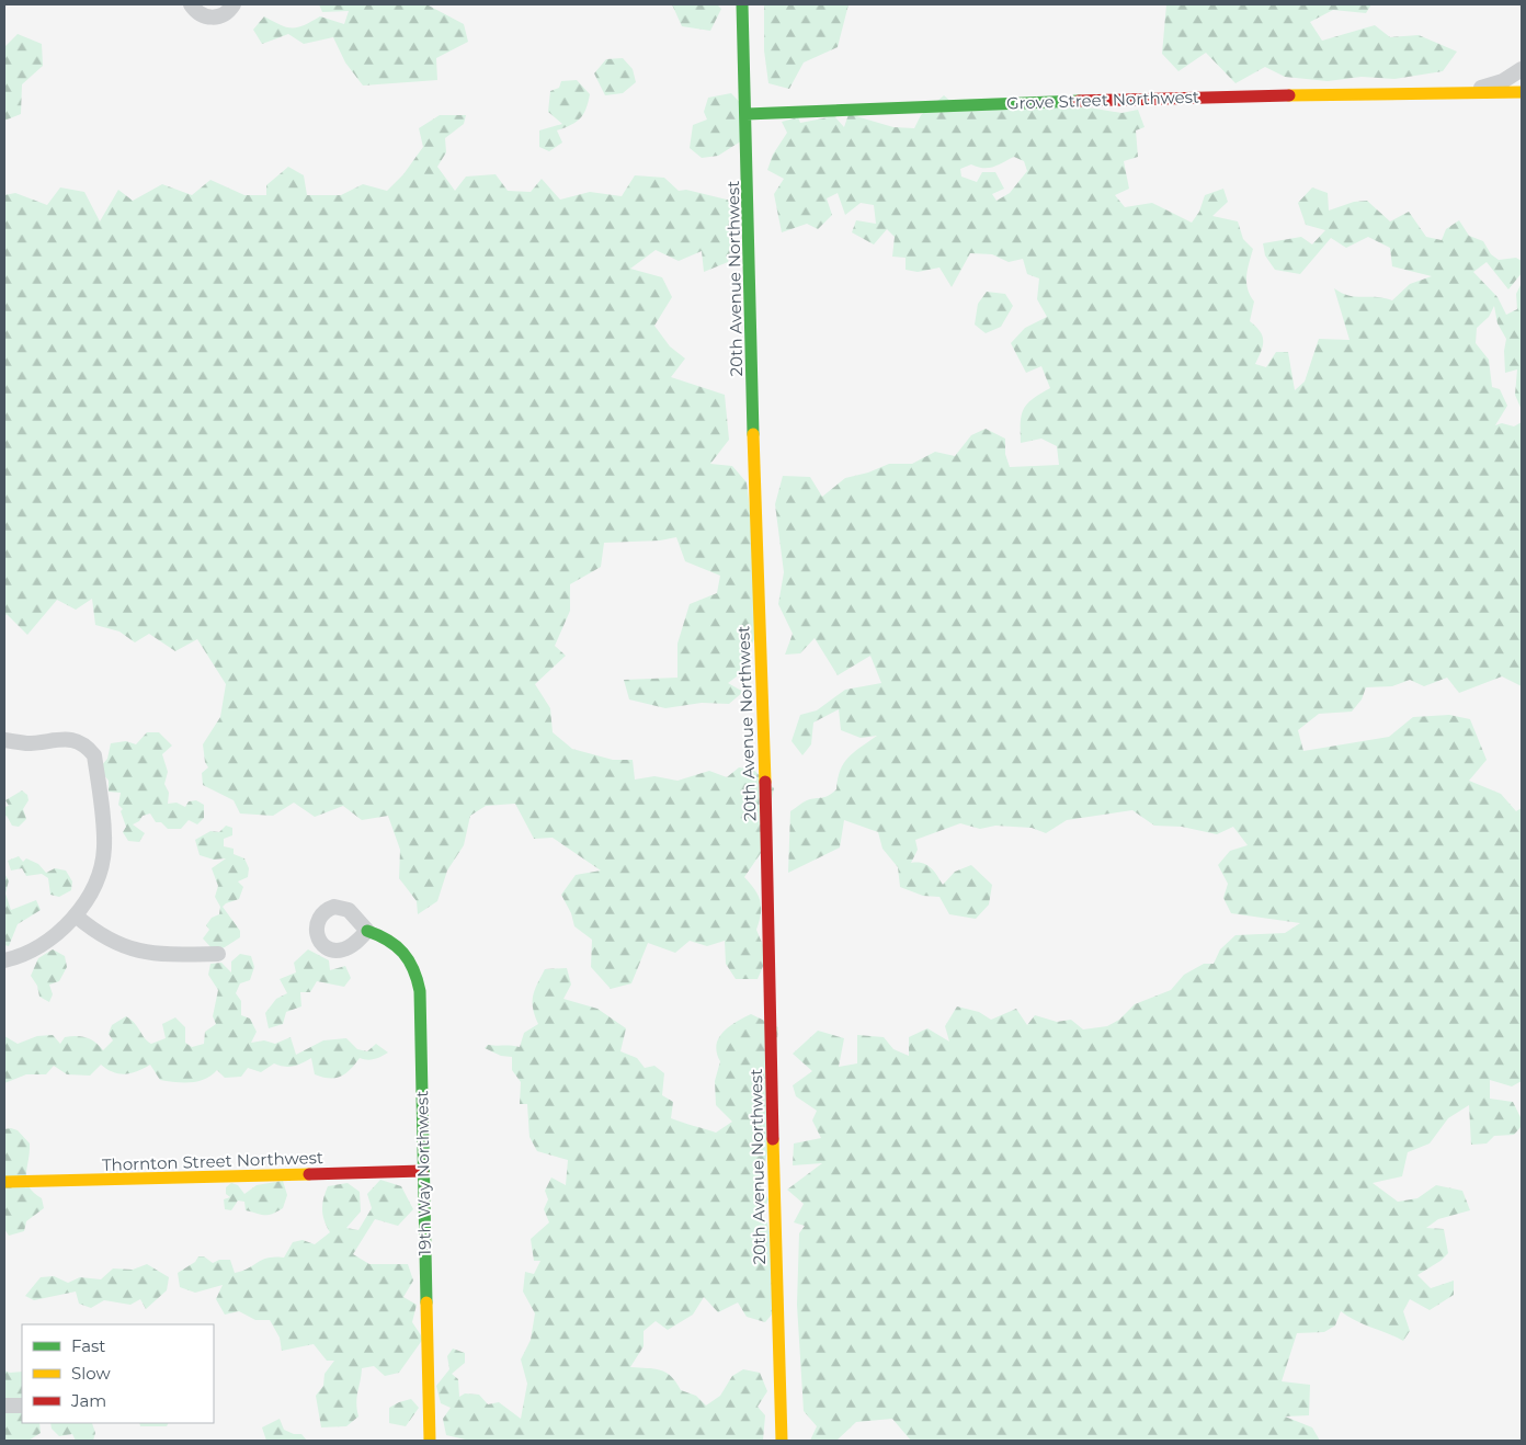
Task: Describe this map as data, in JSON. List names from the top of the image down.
{
  "streets": {
    "street": [
      "Grove Street Northwest",
      "20th Avenue Northwest",
      "Thornton Street Northwest",
      "19th Way Northwest"
    ]
  },
  "crossings": [
    ["Grove Street Northwest", "20th Avenue Northwest"],
    ["Thornton Street Northwest", "19th Way Northwest"]
  ],
  "legend": ["Fast", "Slow", "Jam"]
}
